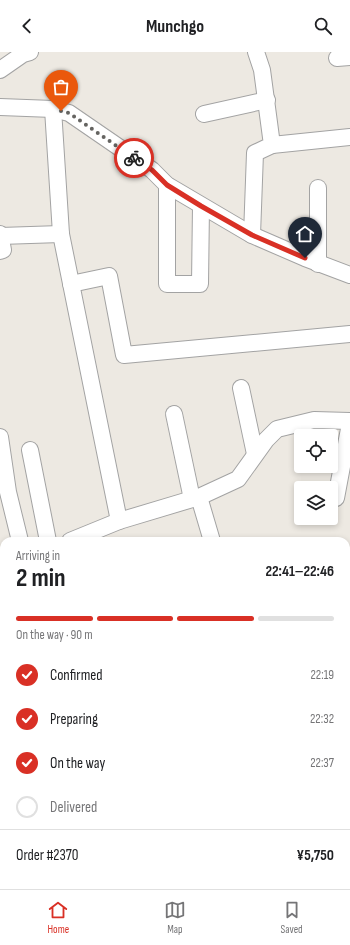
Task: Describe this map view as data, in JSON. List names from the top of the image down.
{
  "page": {
    "header": "Munchgo",
    "heading": ["2 min", "Arriving in", "22:41–22:46"],
    "panel": ["Order #2370", "¥5,750"],
    "bar": "On the way · 90 m",
    "list": [
      ["Confirmed", "22:19"],
      ["Preparing", "22:32"],
      ["On the way", "22:37"],
      "Delivered"
    ],
    "tabs": ["Home", "Map", "Saved"]
  }
}
